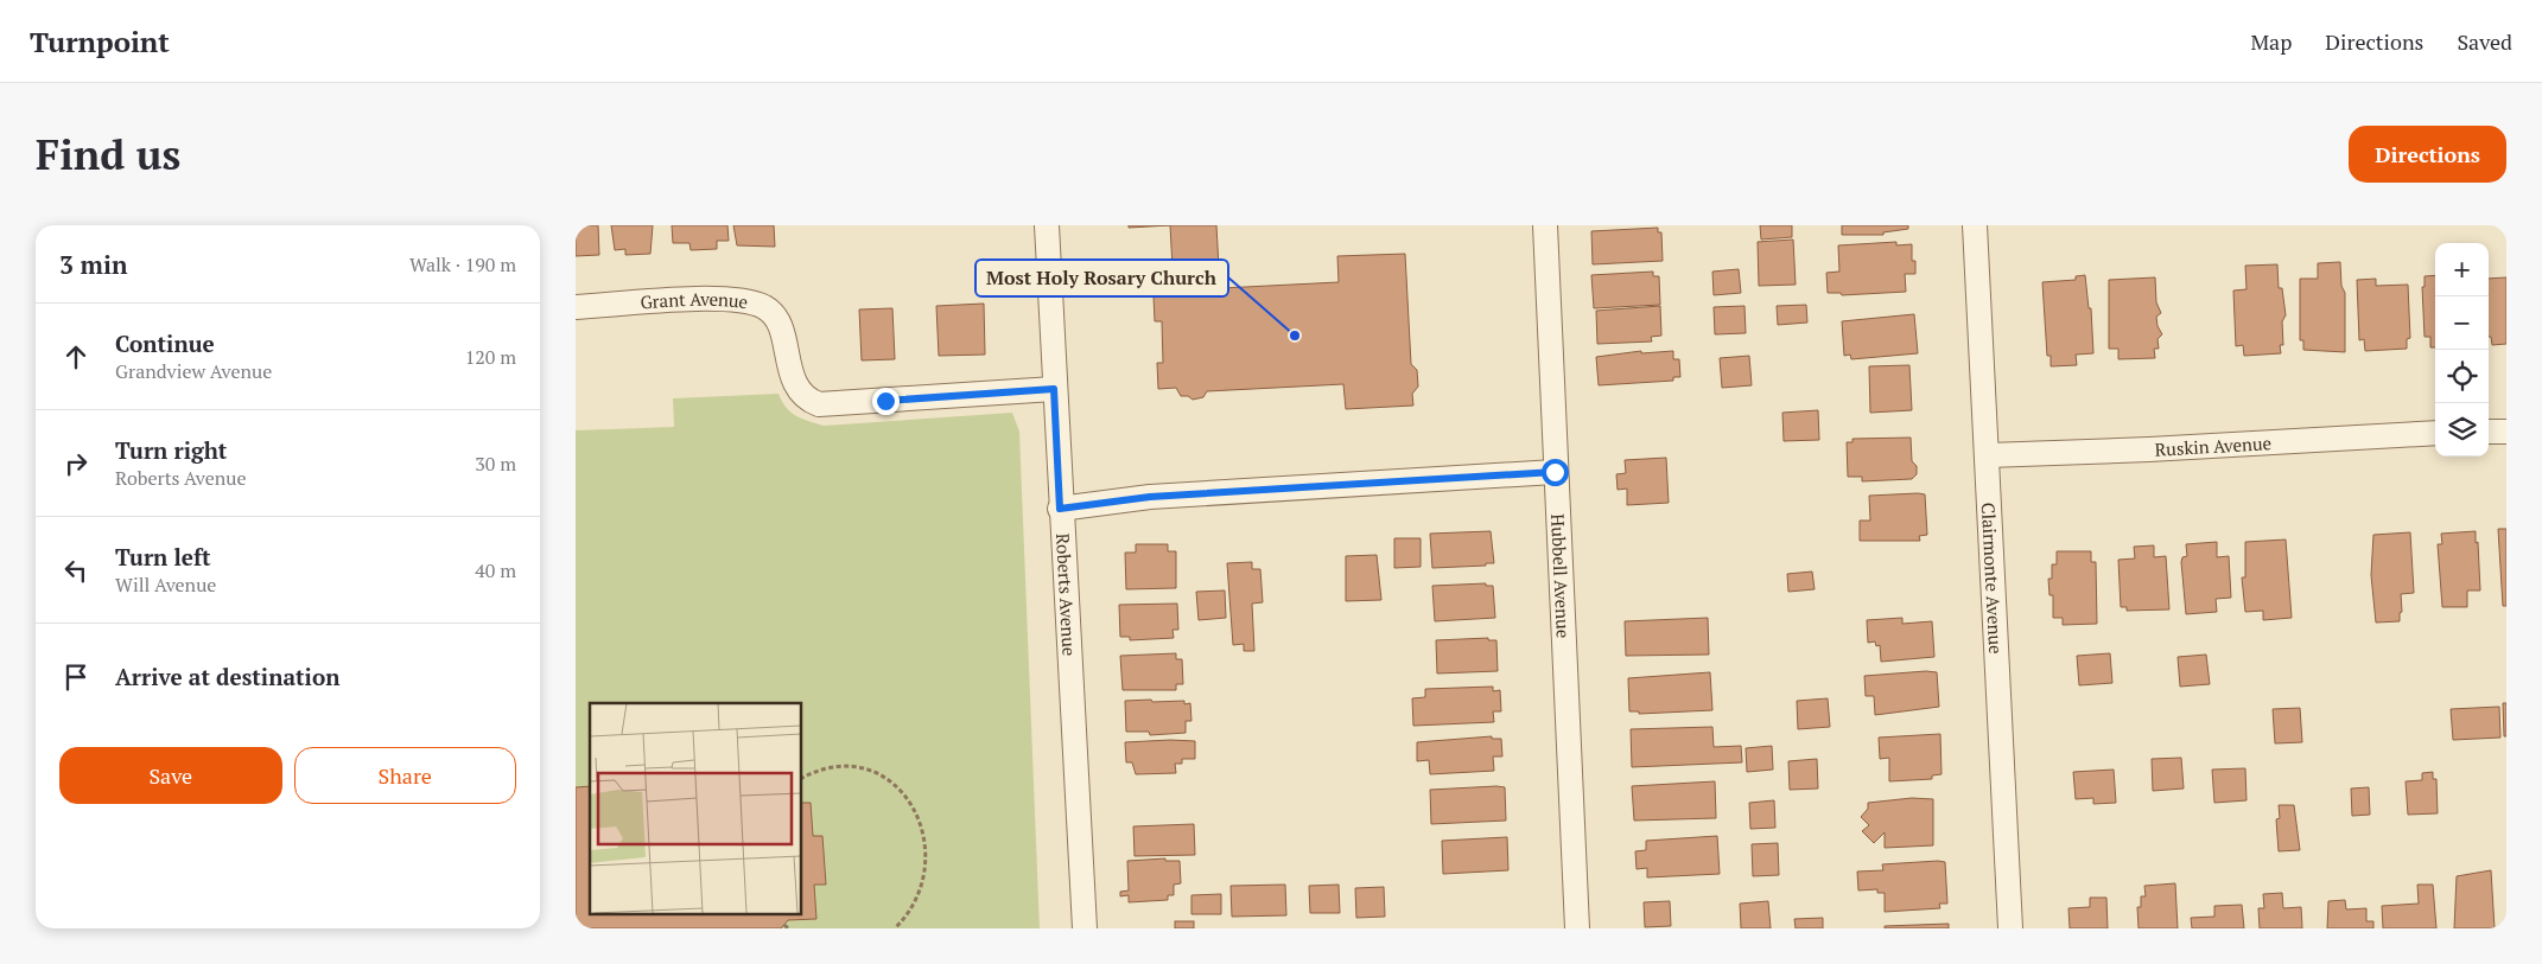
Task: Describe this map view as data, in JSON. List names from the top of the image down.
{
  "streets": {
    "street": [
      "Grant Avenue",
      "Ruskin Avenue",
      "Clairmonte Avenue",
      "Hubbell Avenue",
      "Roberts Avenue"
    ]
  },
  "crossings": [
    ["Grant Avenue", "Roberts Avenue"],
    ["Ruskin Avenue", "Clairmonte Avenue"]
  ],
  "places": ["Most Holy Rosary Church"],
  "page": {
    "header": "Turnpoint",
    "nav": ["Map", "Directions", "Saved"],
    "buttons": [
      "Directions",
      ["Save", "Share"]
    ],
    "title": "Find us",
    "heading": ["3 min", "Walk · 190 m"],
    "map_buttons": ["+", "−"],
    "list": [
      ["Continue", "Grandview Avenue", "120 m"],
      ["Turn right", "Roberts Avenue", "30 m"],
      ["Turn left", "Will Avenue", "40 m"],
      "Arrive at destination"
    ]
  }
}
